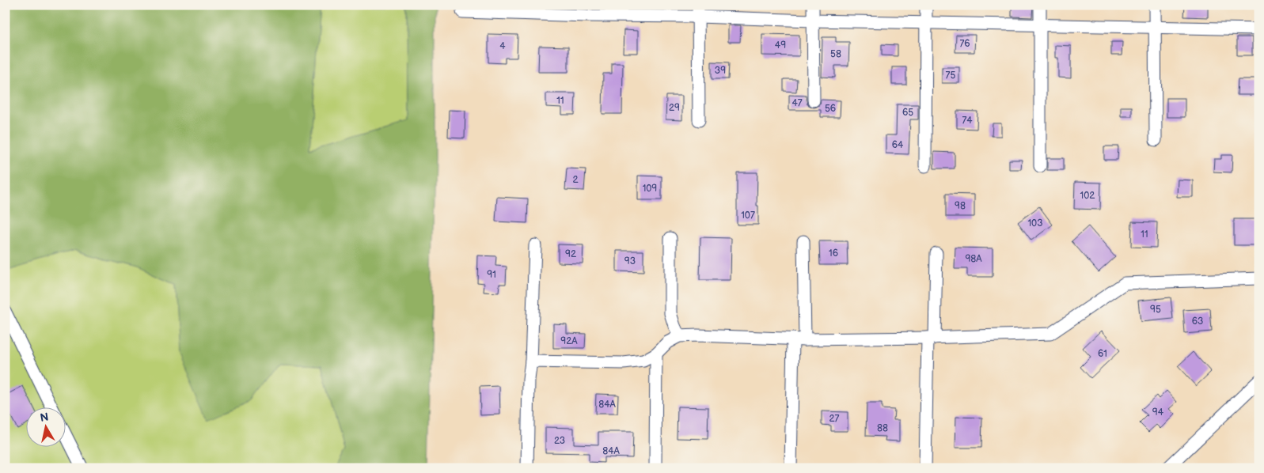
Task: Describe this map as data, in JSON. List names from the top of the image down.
{
  "house_numbers": [
    "76",
    "49",
    "4",
    "58",
    "39",
    "75",
    "11",
    "47",
    "29",
    "56",
    "65",
    "74",
    "64",
    "2",
    "109",
    "102",
    "98",
    "107",
    "103",
    "11",
    "16",
    "92",
    "98А",
    "93",
    "91",
    "95",
    "63",
    "92А",
    "61",
    "84А",
    "94",
    "27",
    "88",
    "23",
    "84А"
  ],
  "north": "top"
}
